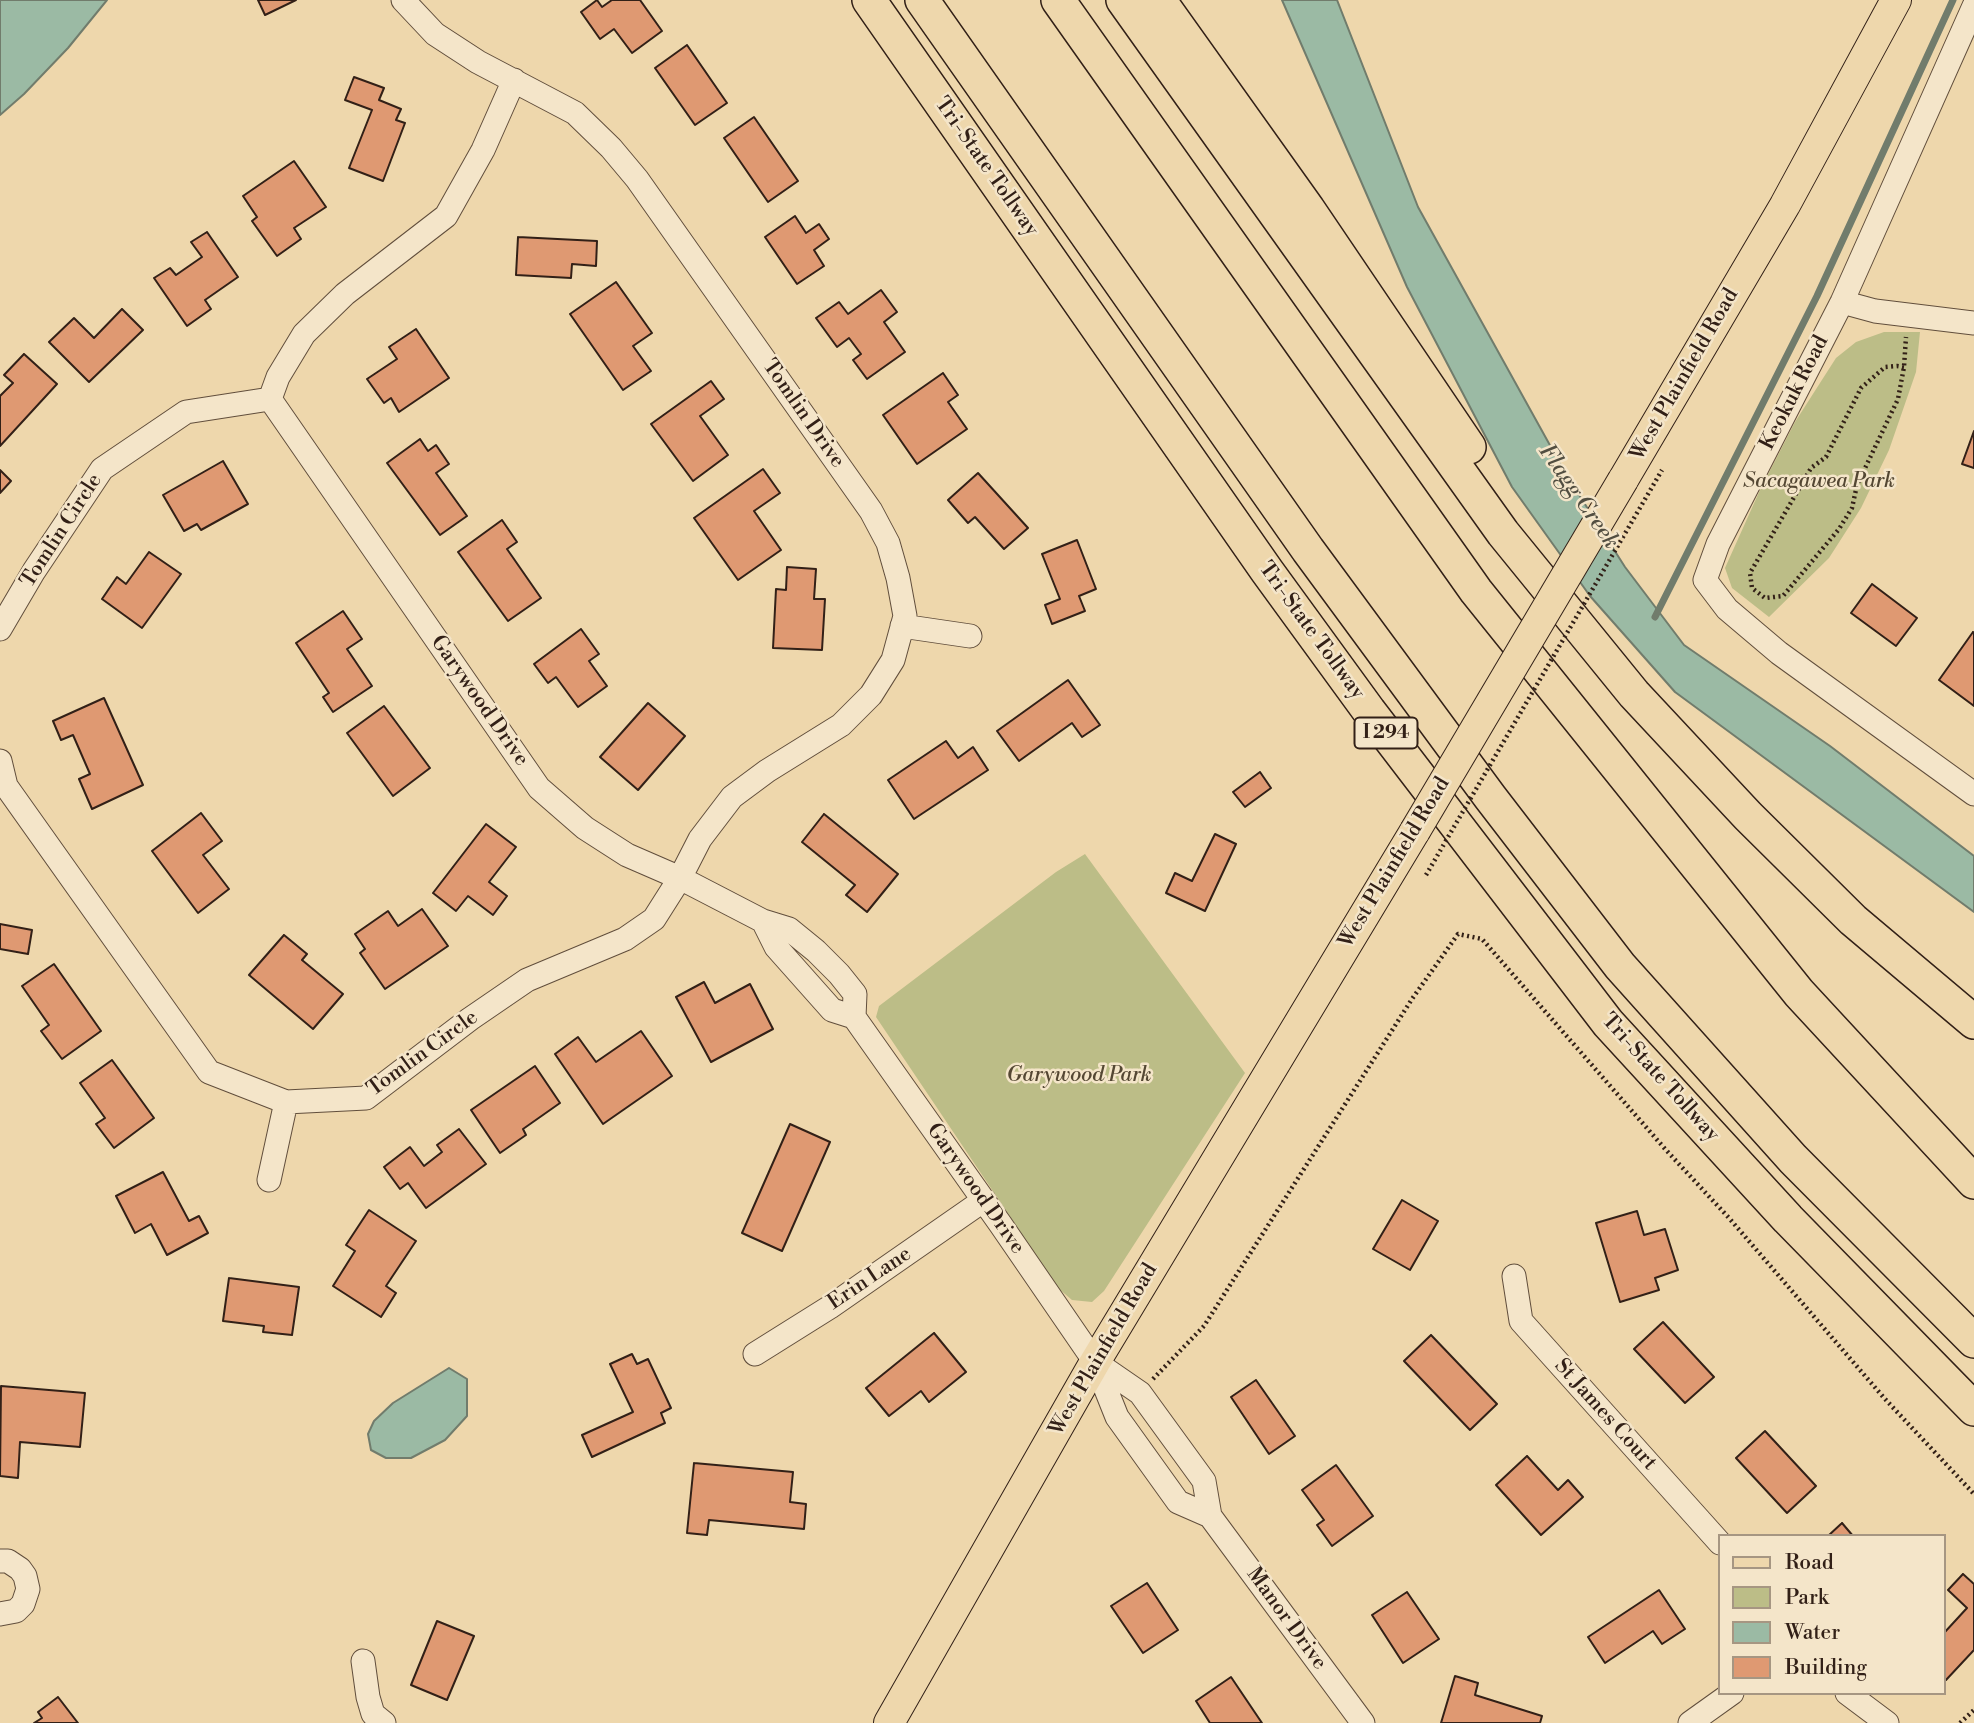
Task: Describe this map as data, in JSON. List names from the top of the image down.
{
  "streets": {
    "highway": ["Tri-State Tollway", "I 294"],
    "main road": ["West Plainfield Road"],
    "street": [
      "Keokuk Road",
      "Tomlin Drive",
      "Tomlin Circle",
      "Garywood Drive",
      "Erin Lane",
      "St James Court",
      "Manor Drive"
    ]
  },
  "crossings": [
    ["West Plainfield Road", "Garywood Drive"],
    ["West Plainfield Road", "Manor Drive"],
    ["Tomlin Drive", "Tomlin Circle"],
    ["Tomlin Drive", "Garywood Drive"],
    ["Tomlin Circle", "Garywood Drive"],
    ["Garywood Drive", "Erin Lane"],
    ["Garywood Drive", "Manor Drive"]
  ],
  "water": ["Flagg Creek"],
  "parks": ["Sacagawea Park", "Garywood Park"],
  "legend": [
    "Road",
    "Park",
    "Water",
    "Building"
  ]
}
